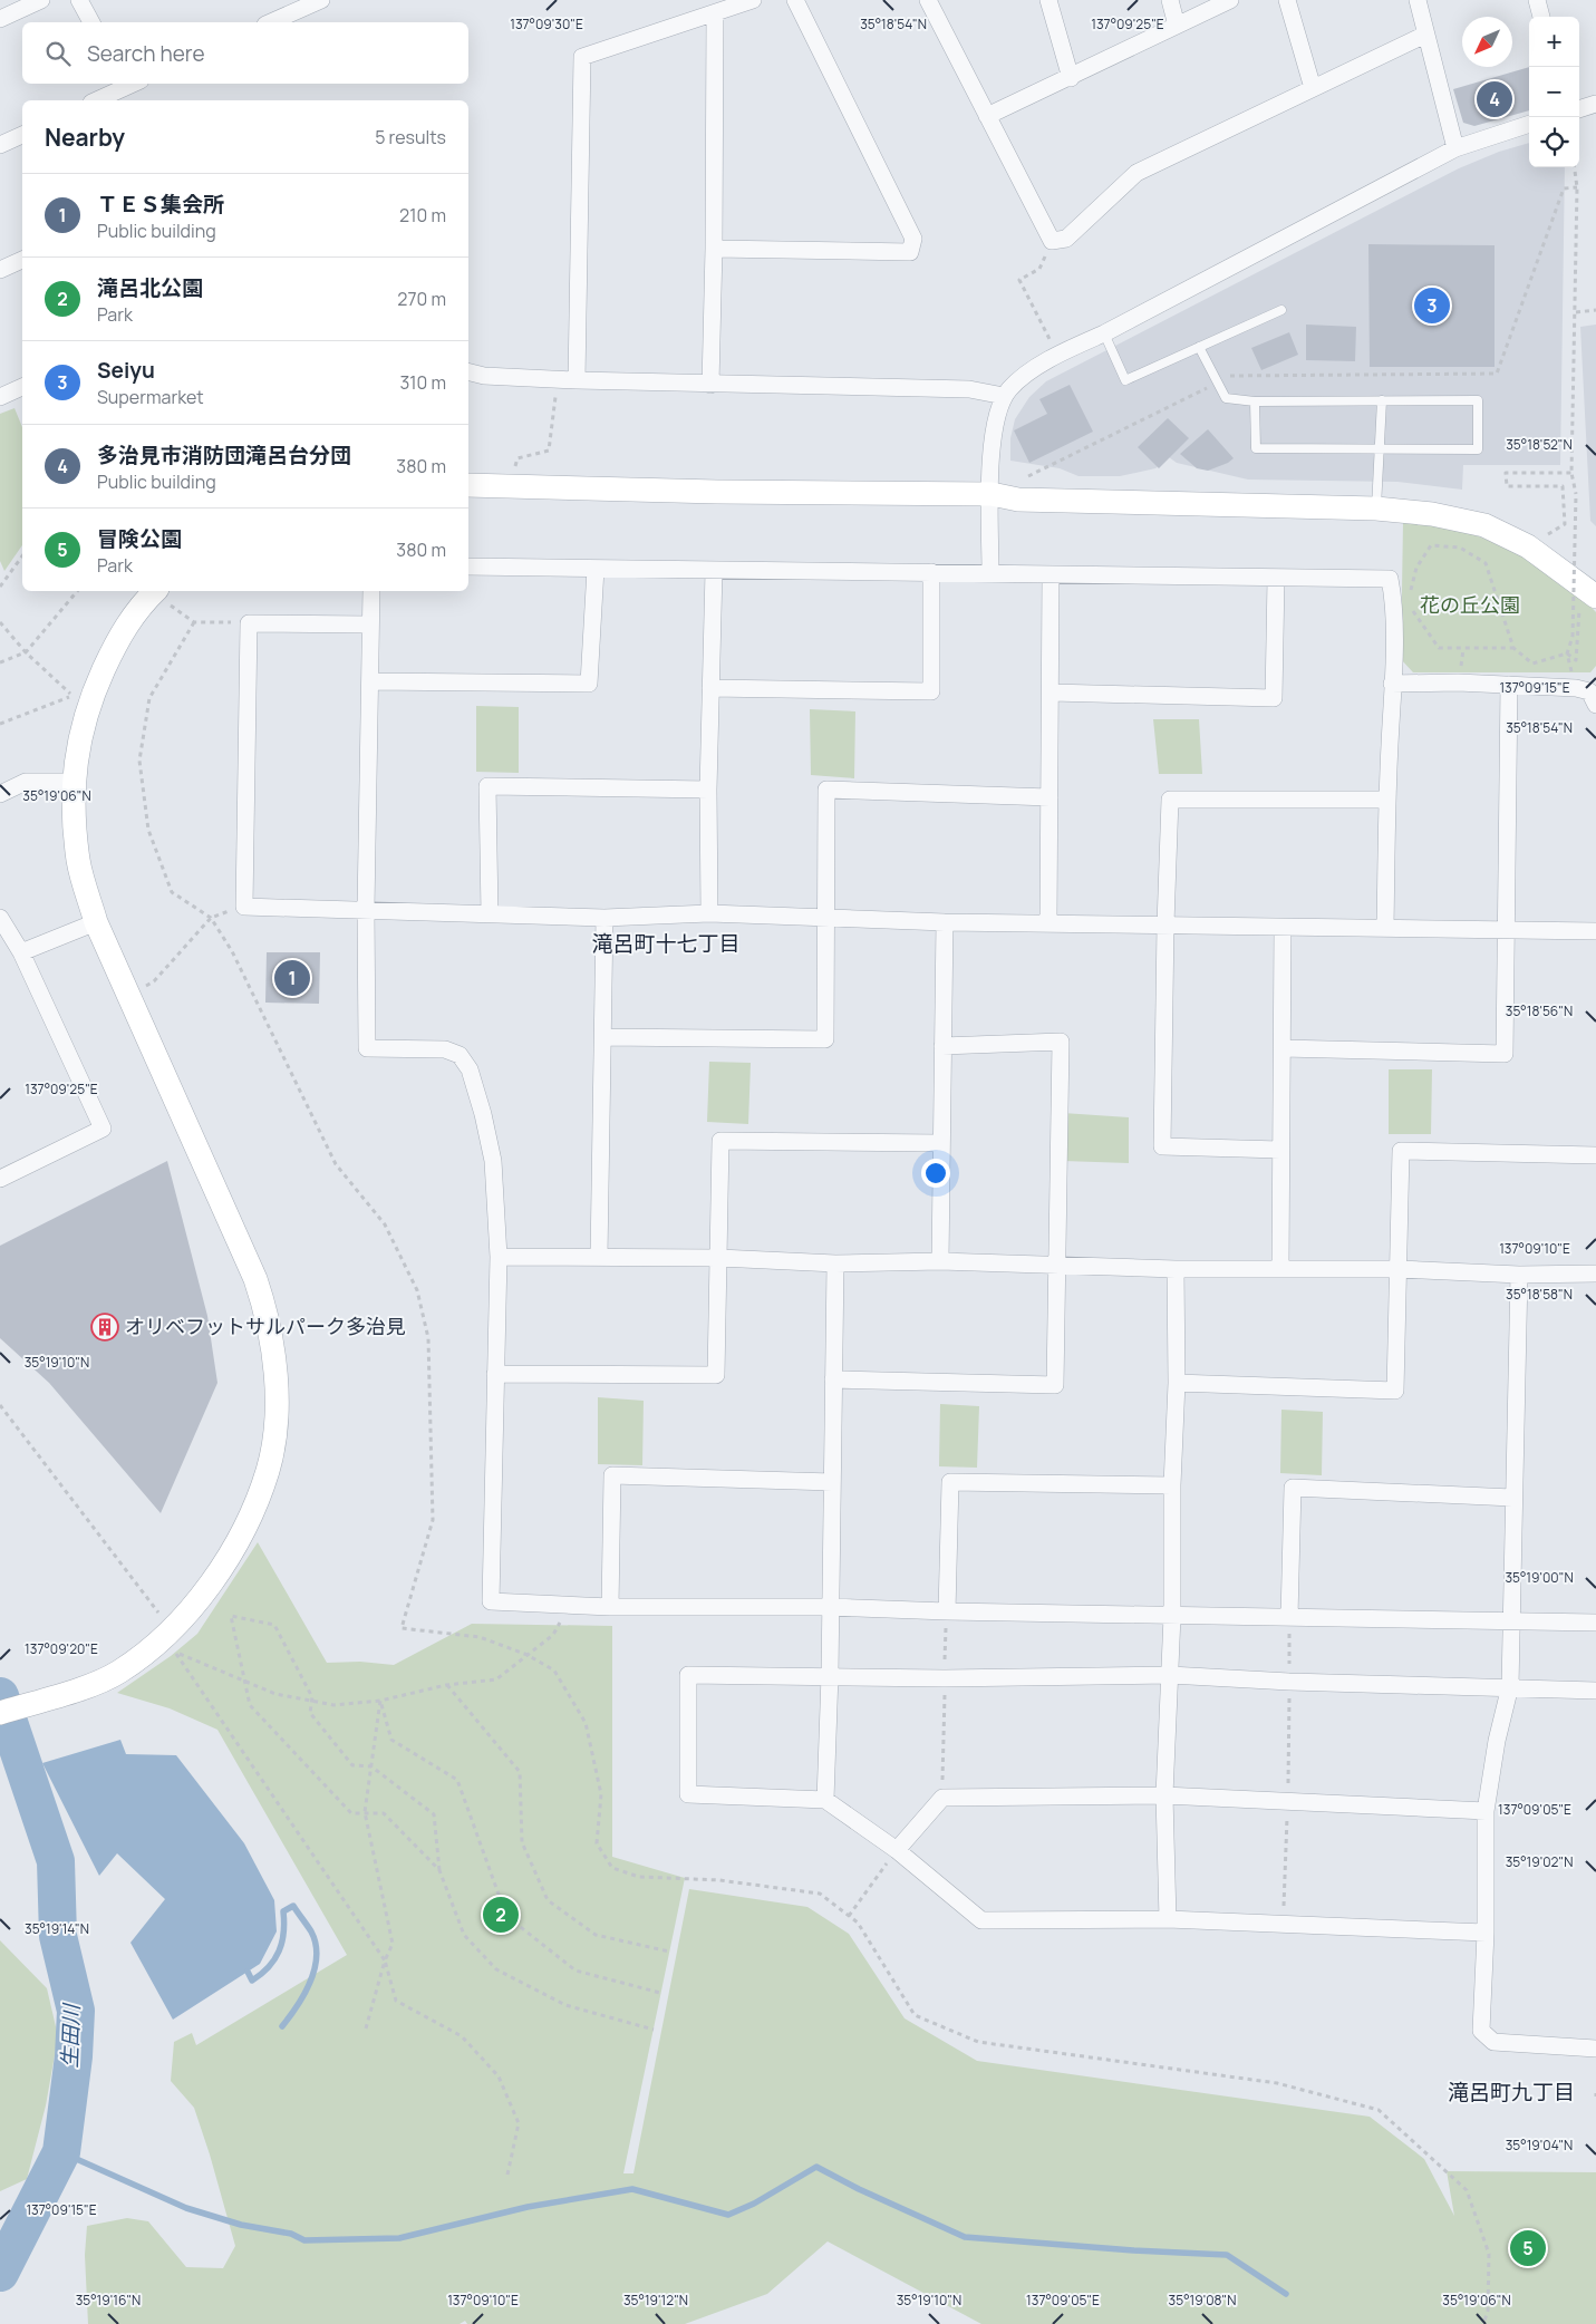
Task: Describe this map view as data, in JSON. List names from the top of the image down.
{
  "districts": ["滝呂町十七丁目", "滝呂町九丁目"],
  "water": ["生田川"],
  "parks": ["花の丘公園"],
  "places": {
    "building": ["オリベフットサルパーク多治見"]
  },
  "north": "bottom left",
  "page": {
    "map_buttons": ["+", "−"],
    "search": "Search here",
    "pins": [
      "4",
      "3",
      "1",
      "2",
      "5"
    ],
    "heading": ["Nearby", "5 results"],
    "list": [
      {
        "mark": "1",
        "name": "ＴＥＳ集会所",
        "note": "Public building",
        "value": "210 m"
      },
      {
        "mark": "2",
        "name": "滝呂北公園",
        "note": "Park",
        "value": "270 m"
      },
      {
        "mark": "3",
        "name": "Seiyu",
        "note": "Supermarket",
        "value": "310 m"
      },
      {
        "mark": "4",
        "name": "多治見市消防団滝呂台分団",
        "note": "Public building",
        "value": "380 m"
      },
      {
        "mark": "5",
        "name": "冒険公園",
        "note": "Park",
        "value": "380 m"
      }
    ]
  },
  "coordinates": [
    "137°09'30\"E",
    "137°09'25\"E",
    "35°18'54\"N",
    "35°18'52\"N",
    "137°09'15\"E",
    "35°19'06\"N",
    "35°18'56\"N",
    "137°09'10\"E",
    "35°18'58\"N",
    "35°19'10\"N",
    "35°19'00\"N",
    "137°09'20\"E",
    "137°09'05\"E",
    "35°19'02\"N",
    "35°19'14\"N",
    "35°19'04\"N",
    "35°19'16\"N",
    "35°19'12\"N",
    "35°19'08\"N"
  ]
}
